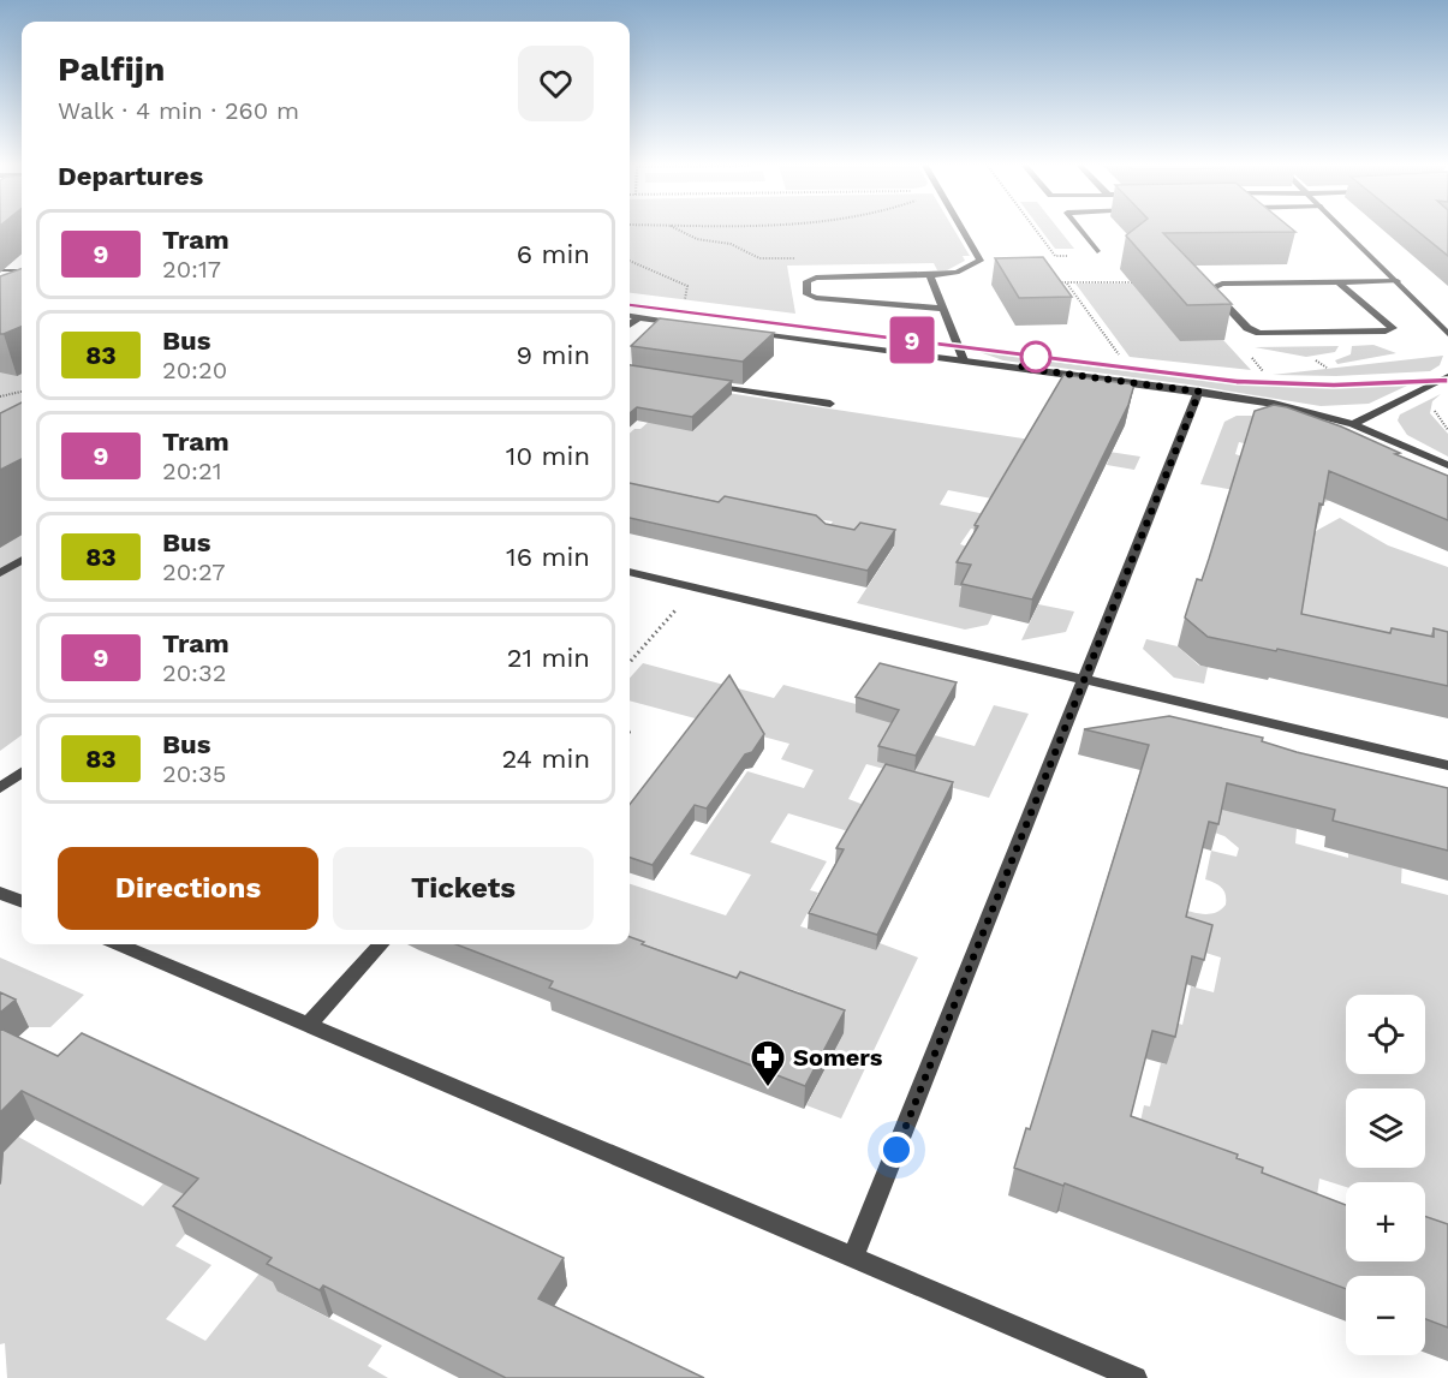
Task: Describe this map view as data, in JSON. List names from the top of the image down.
{
  "places": {
    "pharmacy": ["Somers"]
  },
  "lines": ["tram line 9"],
  "page": {
    "on_map": "9",
    "heading": [
      ["Palfijn", "Walk · 4 min · 260 m"],
      "Departures"
    ],
    "list": [
      {
        "mark": "9",
        "name": "Tram",
        "note": "20:17",
        "value": "6 min"
      },
      {
        "mark": "83",
        "name": "Bus",
        "note": "20:20",
        "value": "9 min"
      },
      {
        "mark": "9",
        "name": "Tram",
        "note": "20:21",
        "value": "10 min"
      },
      {
        "mark": "83",
        "name": "Bus",
        "note": "20:27",
        "value": "16 min"
      },
      {
        "mark": "9",
        "name": "Tram",
        "note": "20:32",
        "value": "21 min"
      },
      {
        "mark": "83",
        "name": "Bus",
        "note": "20:35",
        "value": "24 min"
      }
    ],
    "buttons": ["Directions", "Tickets"],
    "map_buttons": ["+", "−"]
  }
}
